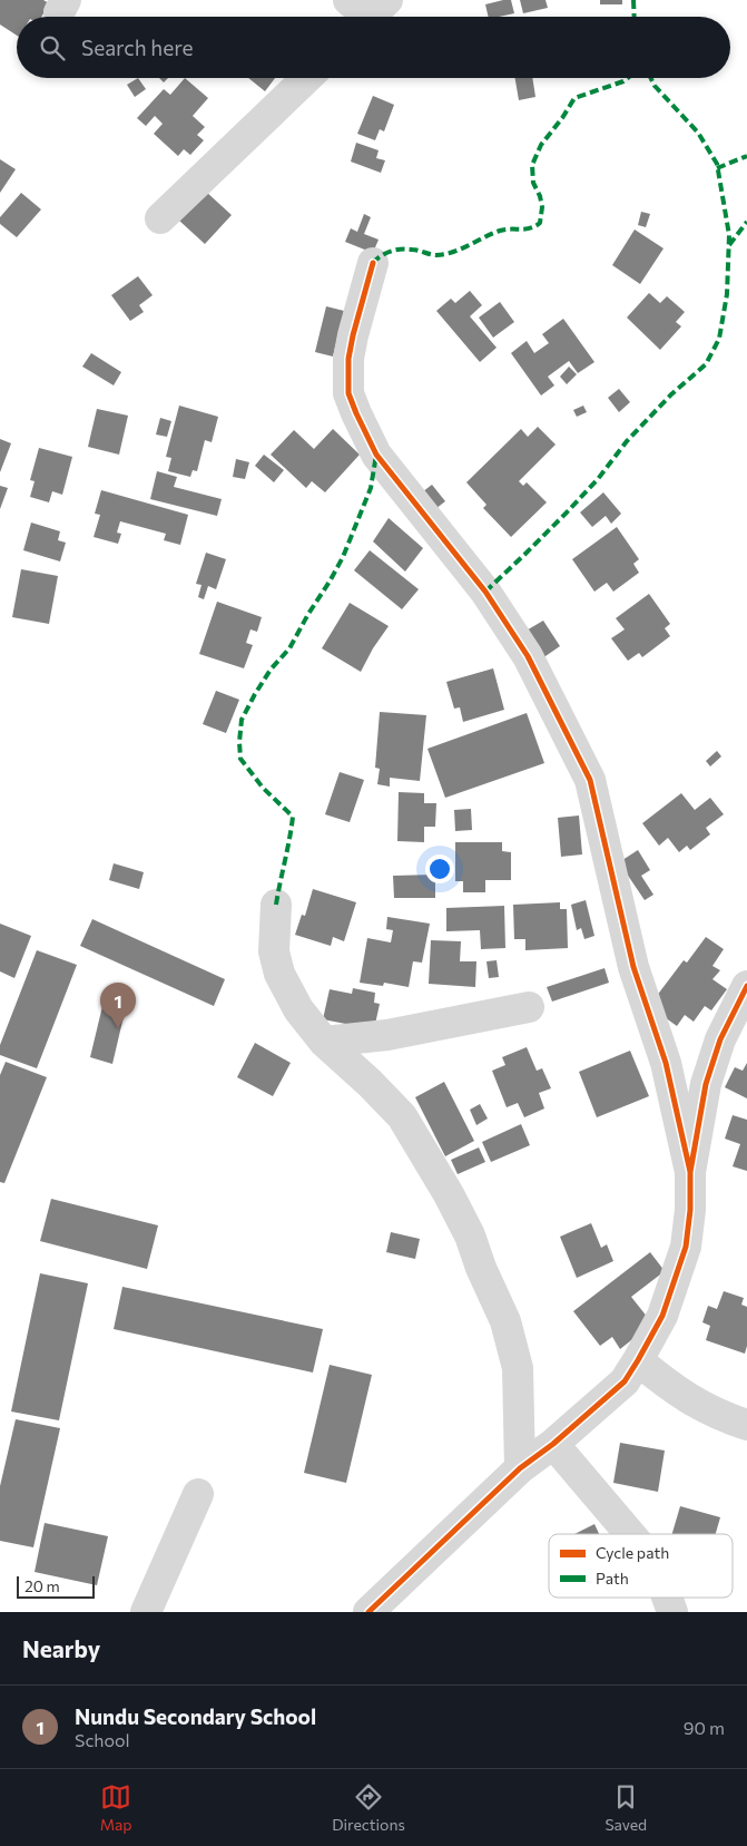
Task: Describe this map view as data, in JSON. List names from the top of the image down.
{
  "legend": ["Cycle path", "Path"],
  "scale_bar": "20 m",
  "page": {
    "search": "Search here",
    "pins": "1",
    "scale": "20 m",
    "heading": "Nearby",
    "list": [
      {
        "mark": "1",
        "name": "Nundu Secondary School",
        "note": "School",
        "value": "90 m"
      }
    ],
    "nav": ["Map", "Directions", "Saved"]
  }
}
